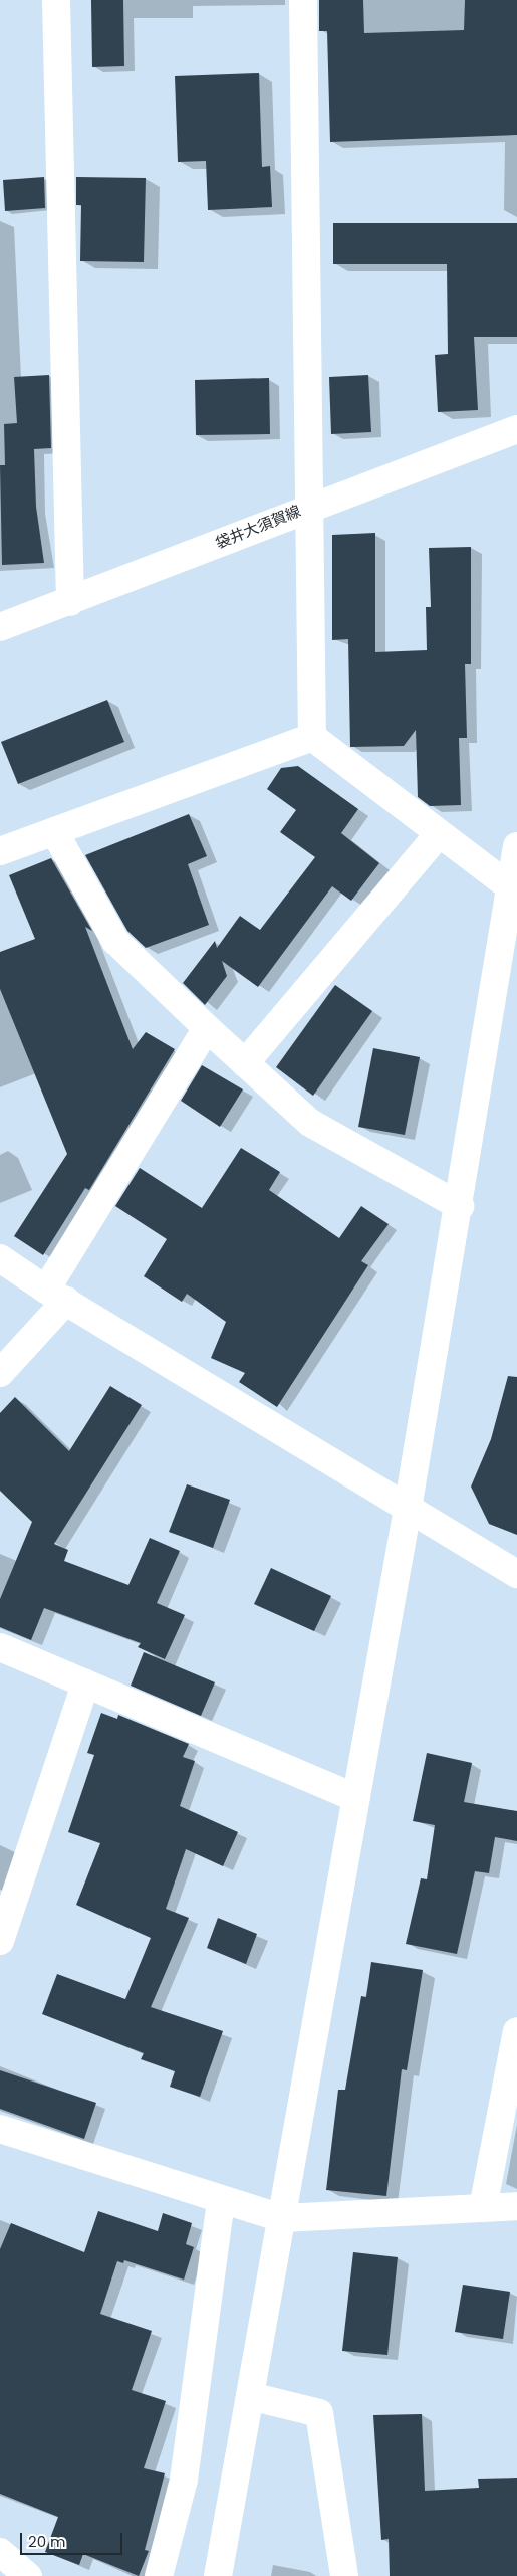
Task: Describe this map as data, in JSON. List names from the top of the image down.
{
  "streets": {
    "street": ["袋井大須賀線"]
  },
  "scale_bar": "20 m"
}
